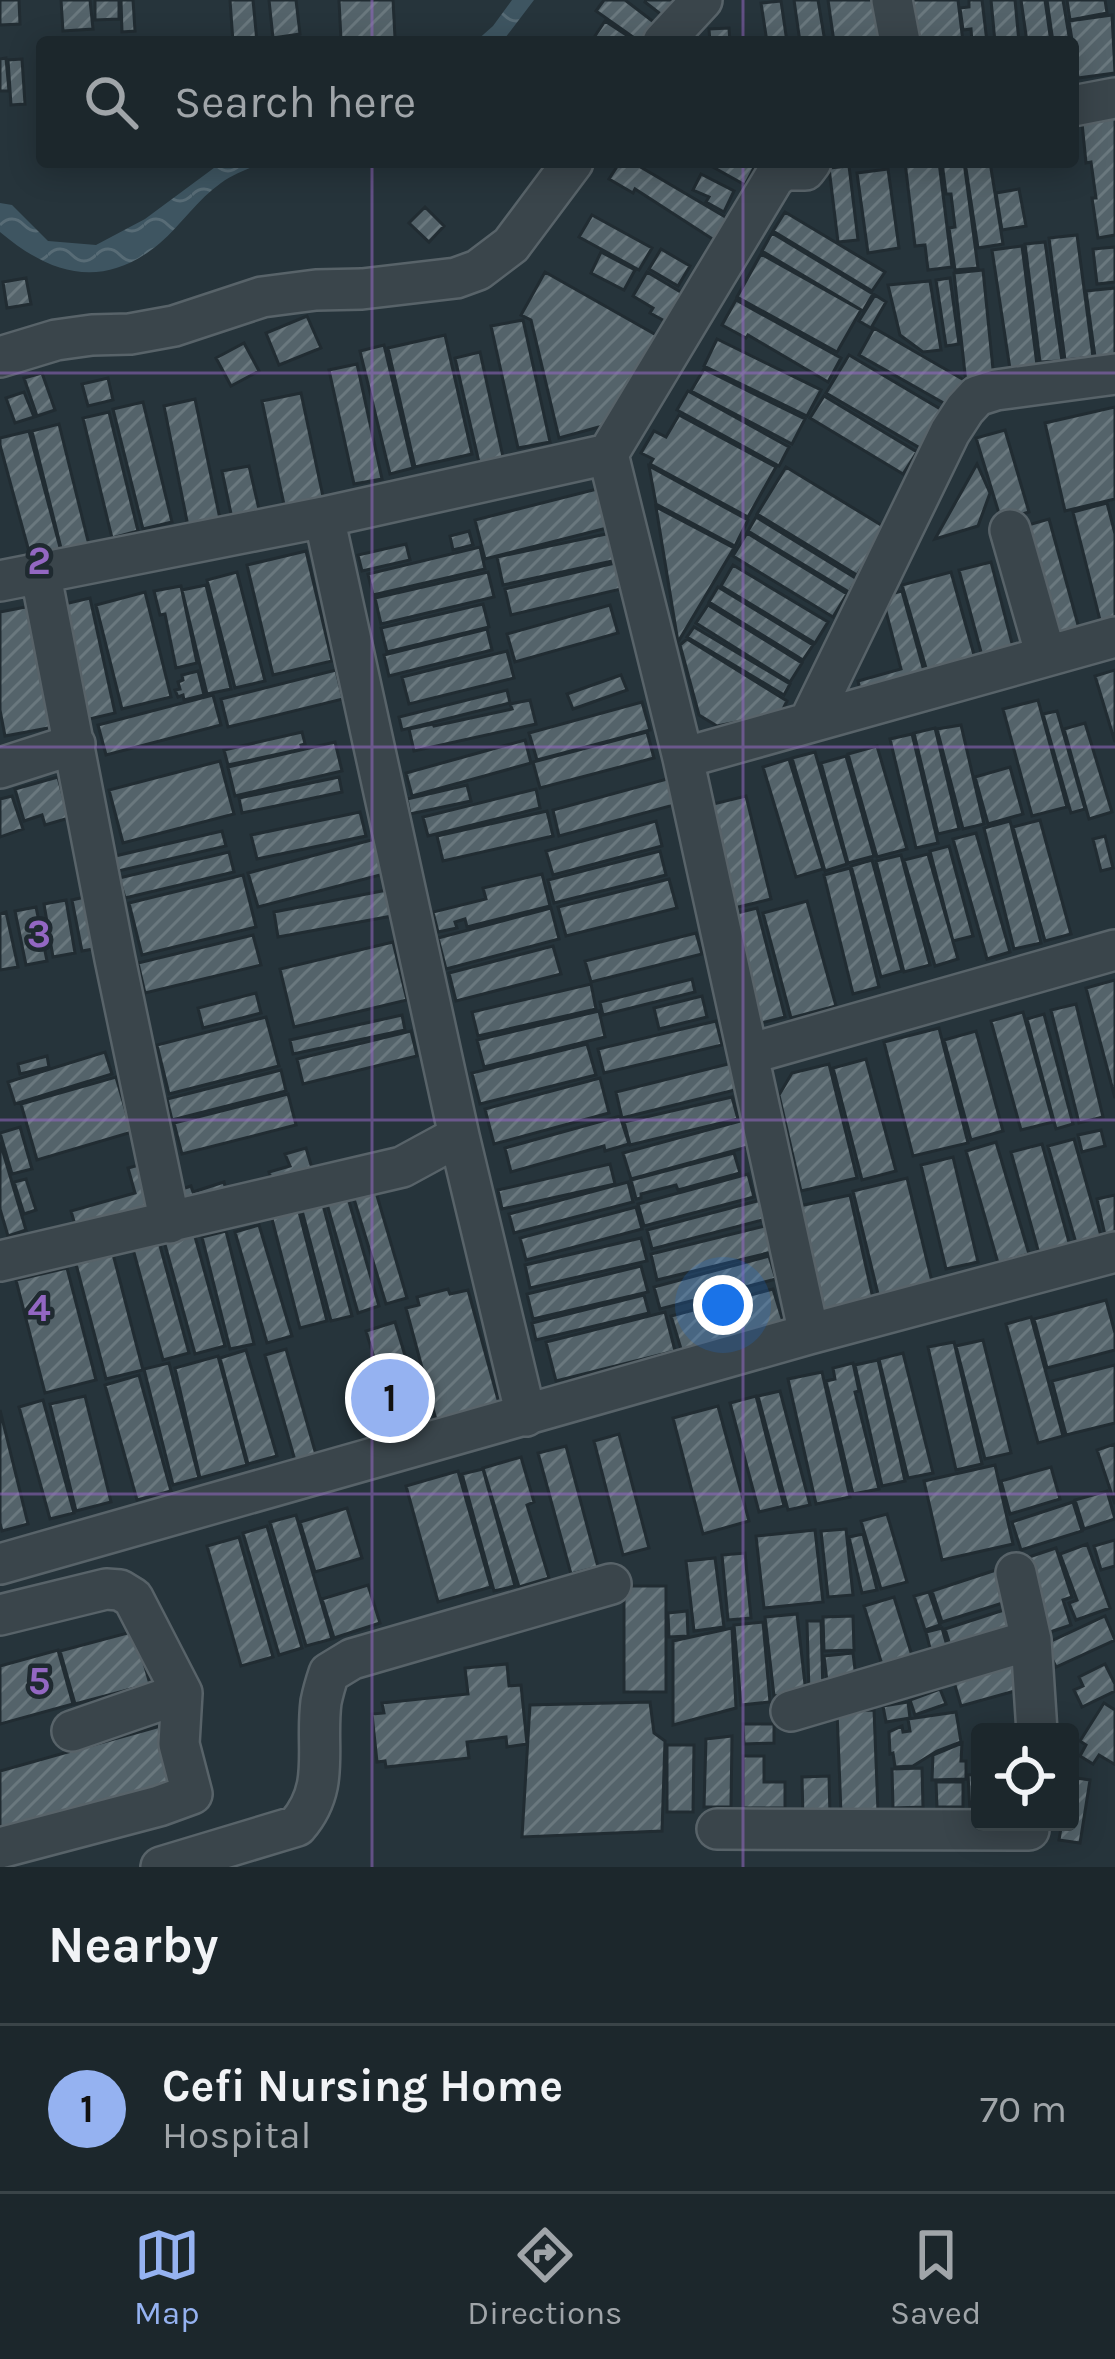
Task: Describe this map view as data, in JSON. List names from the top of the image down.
{
  "page": {
    "search": "Search here",
    "pins": "1",
    "heading": "Nearby",
    "list": [
      {
        "mark": "1",
        "name": "Cefi Nursing Home",
        "note": "Hospital",
        "value": "70 m"
      }
    ],
    "nav": ["Map", "Directions", "Saved"]
  },
  "grid": {
    "rows": [
      "2",
      "3",
      "4",
      "5"
    ]
  }
}
